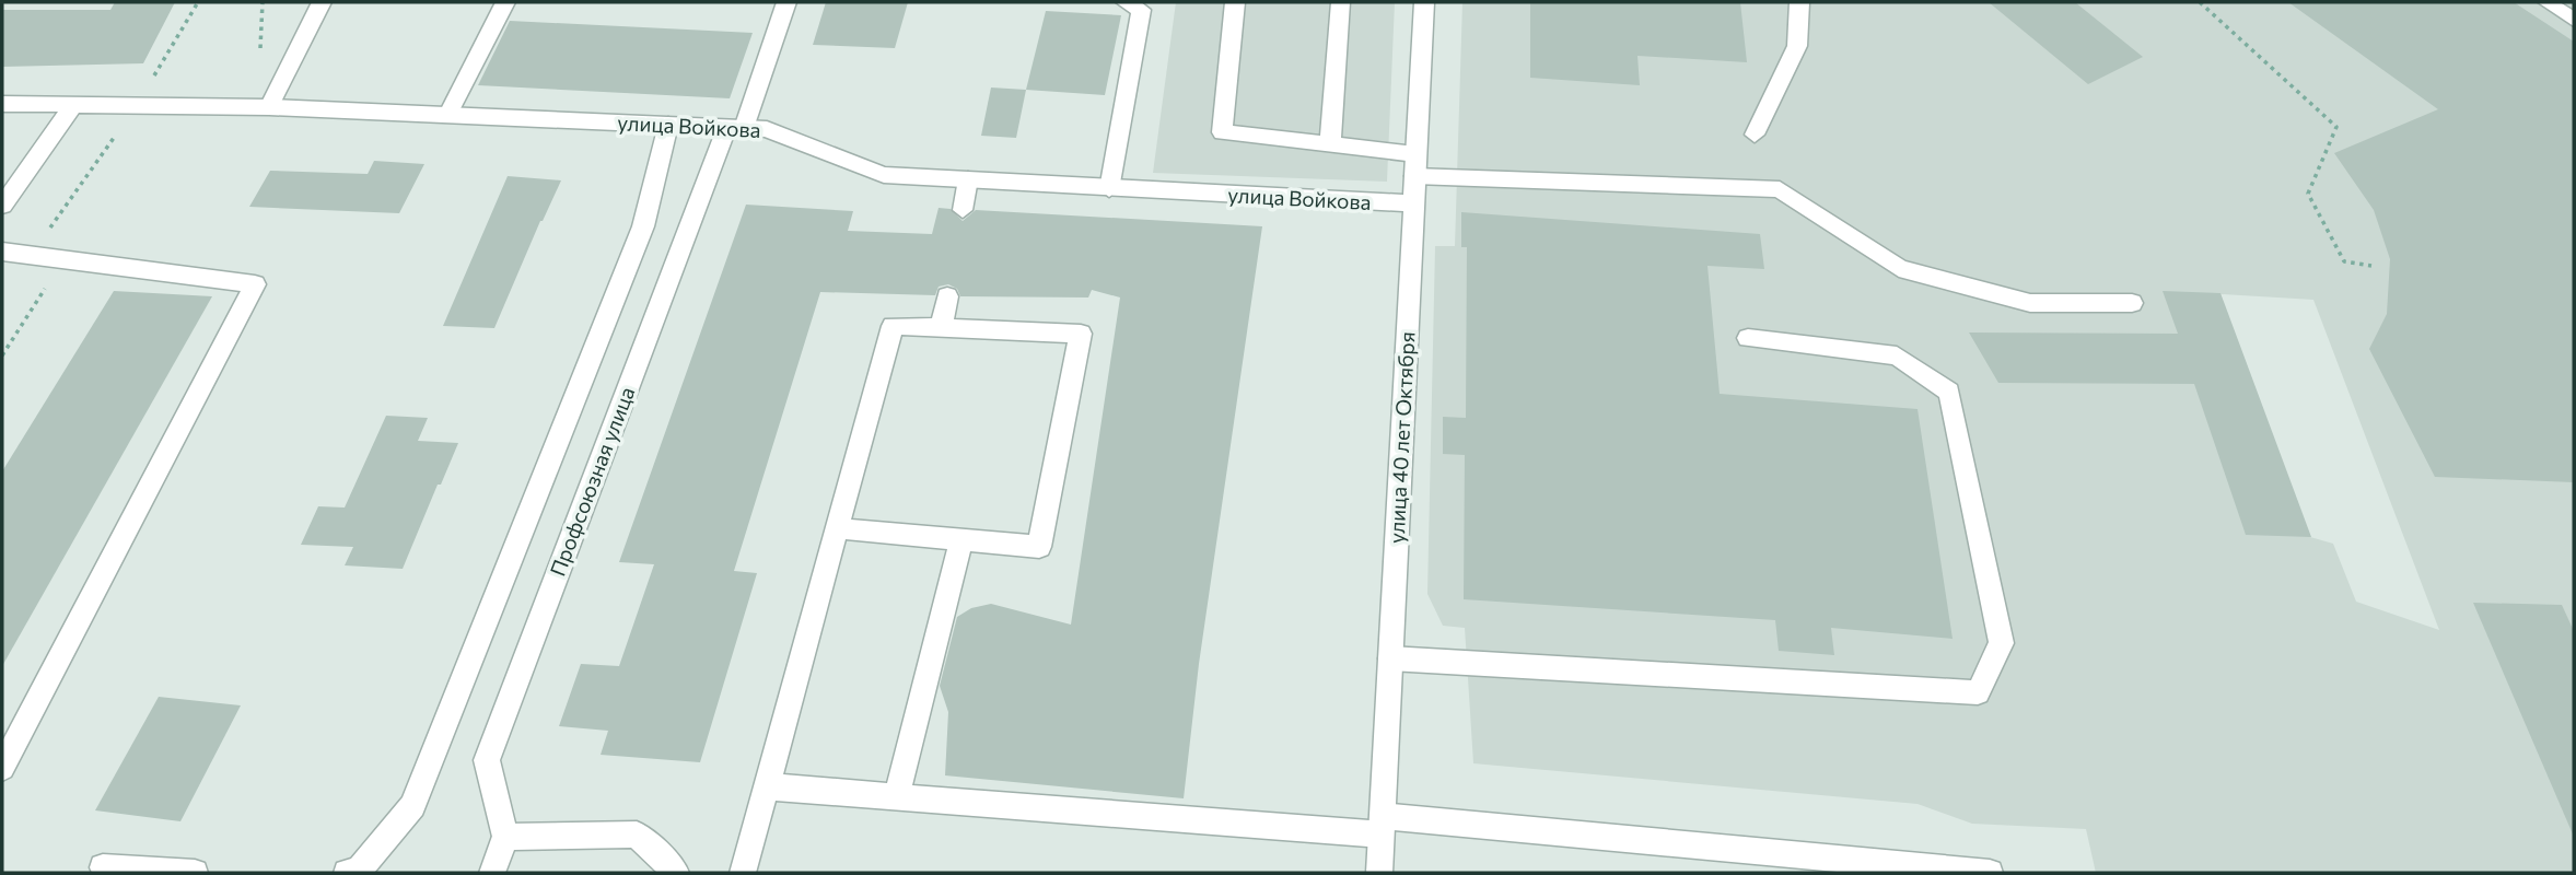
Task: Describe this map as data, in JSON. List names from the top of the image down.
{
  "streets": {
    "street": ["улица Войкова", "улица 40 лет Октября", "Профсоюзная улица"]
  },
  "crossings": [
    ["улица Войкова", "улица 40 лет Октября"],
    ["улица Войкова", "Профсоюзная улица"]
  ]
}
